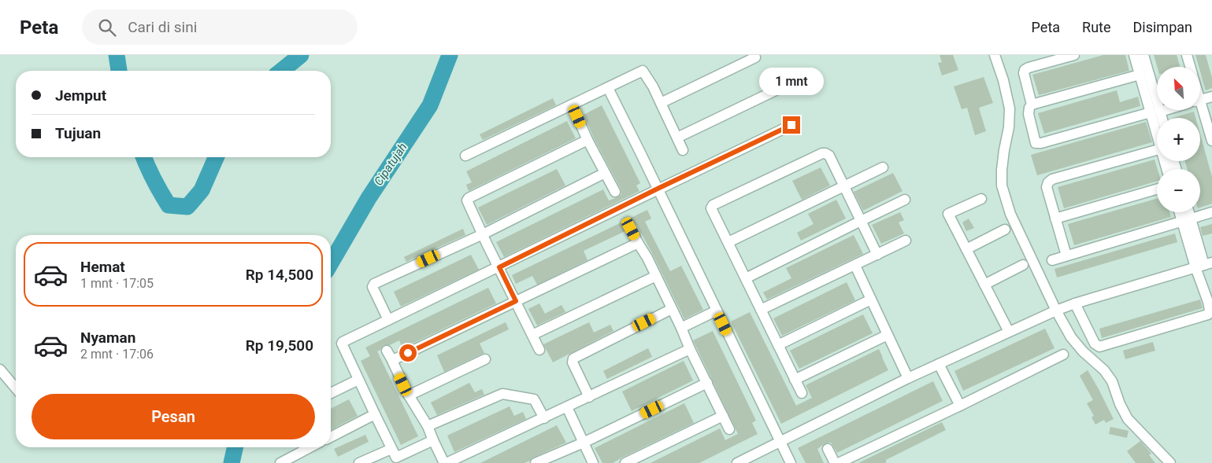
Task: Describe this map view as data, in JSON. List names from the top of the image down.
{
  "water": ["Cipatujah"],
  "north": "top left",
  "page": {
    "header": "Peta",
    "search": "Cari di sini",
    "nav": ["Peta", "Rute", "Disimpan"],
    "map_buttons": ["+", "−"],
    "bubble": "1 mnt",
    "banner": ["Jemput", "Tujuan"],
    "list": [
      {
        "name": "Hemat",
        "note": "1 mnt · 17:05",
        "value": "Rp 14,500"
      },
      {
        "name": "Nyaman",
        "note": "2 mnt · 17:06",
        "value": "Rp 19,500"
      }
    ],
    "buttons": "Pesan"
  }
}
